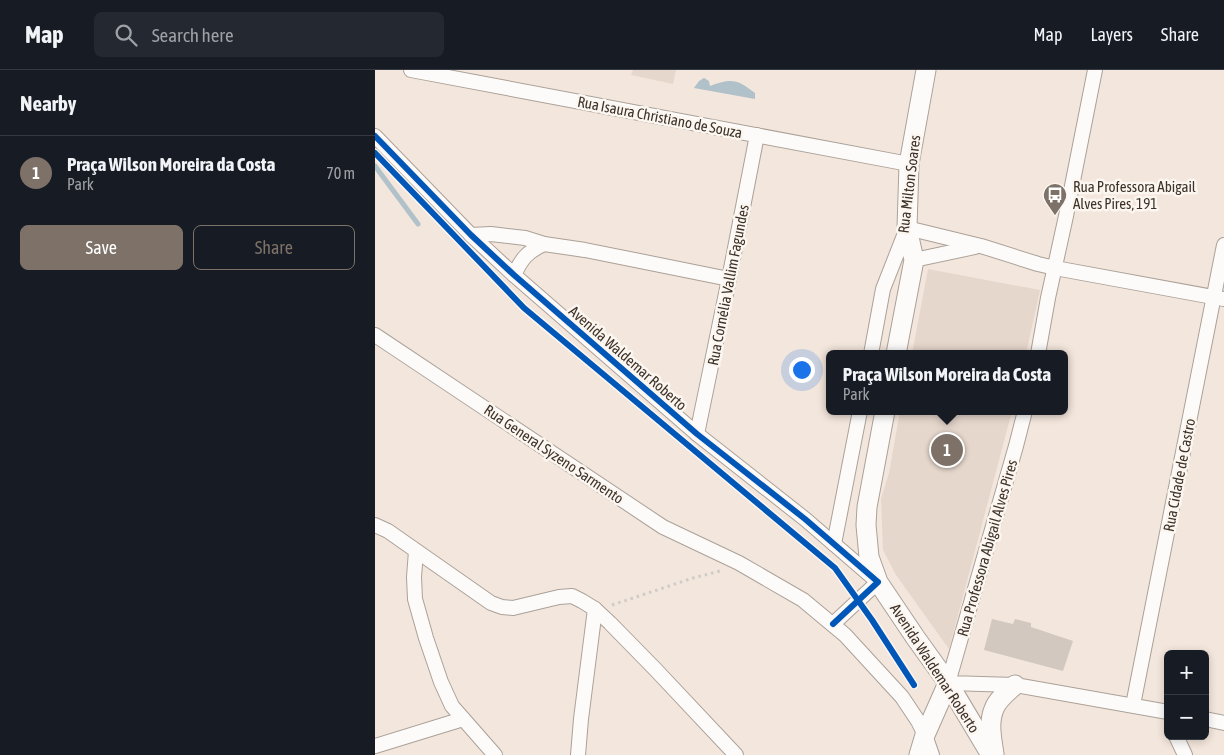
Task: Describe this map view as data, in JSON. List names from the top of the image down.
{
  "streets": {
    "main road": ["Rua Milton Soares", "Avenida Waldemar Roberto"],
    "street": [
      "Rua Isaura Christiano de Souza",
      "Rua Cornélia Vallim Fagundes",
      "Rua General Syzeno Sarmento",
      "Rua Cidade de Castro",
      "Rua Professora Abigail Alves Pires"
    ]
  },
  "crossings": [
    ["Rua Isaura Christiano de Souza", "Rua Milton Soares"],
    ["Rua Isaura Christiano de Souza", "Rua Cornélia Vallim Fagundes"],
    ["Rua Cornélia Vallim Fagundes", "Avenida Waldemar Roberto"],
    ["Avenida Waldemar Roberto", "Rua Professora Abigail Alves Pires"]
  ],
  "places": {
    "bus stop": ["Rua Professora Abigail Alves Pires, 191"]
  },
  "page": {
    "header": "Map",
    "search": "Search here",
    "nav": ["Map", "Layers", "Share"],
    "heading": "Nearby",
    "list": [
      {
        "mark": "1",
        "name": "Praça Wilson Moreira da Costa",
        "note": "Park",
        "value": "70 m"
      }
    ],
    "buttons": ["Save", "Share"],
    "popup": ["Praça Wilson Moreira da Costa", "Park"],
    "pins": "1",
    "map_buttons": ["+", "−"]
  }
}
